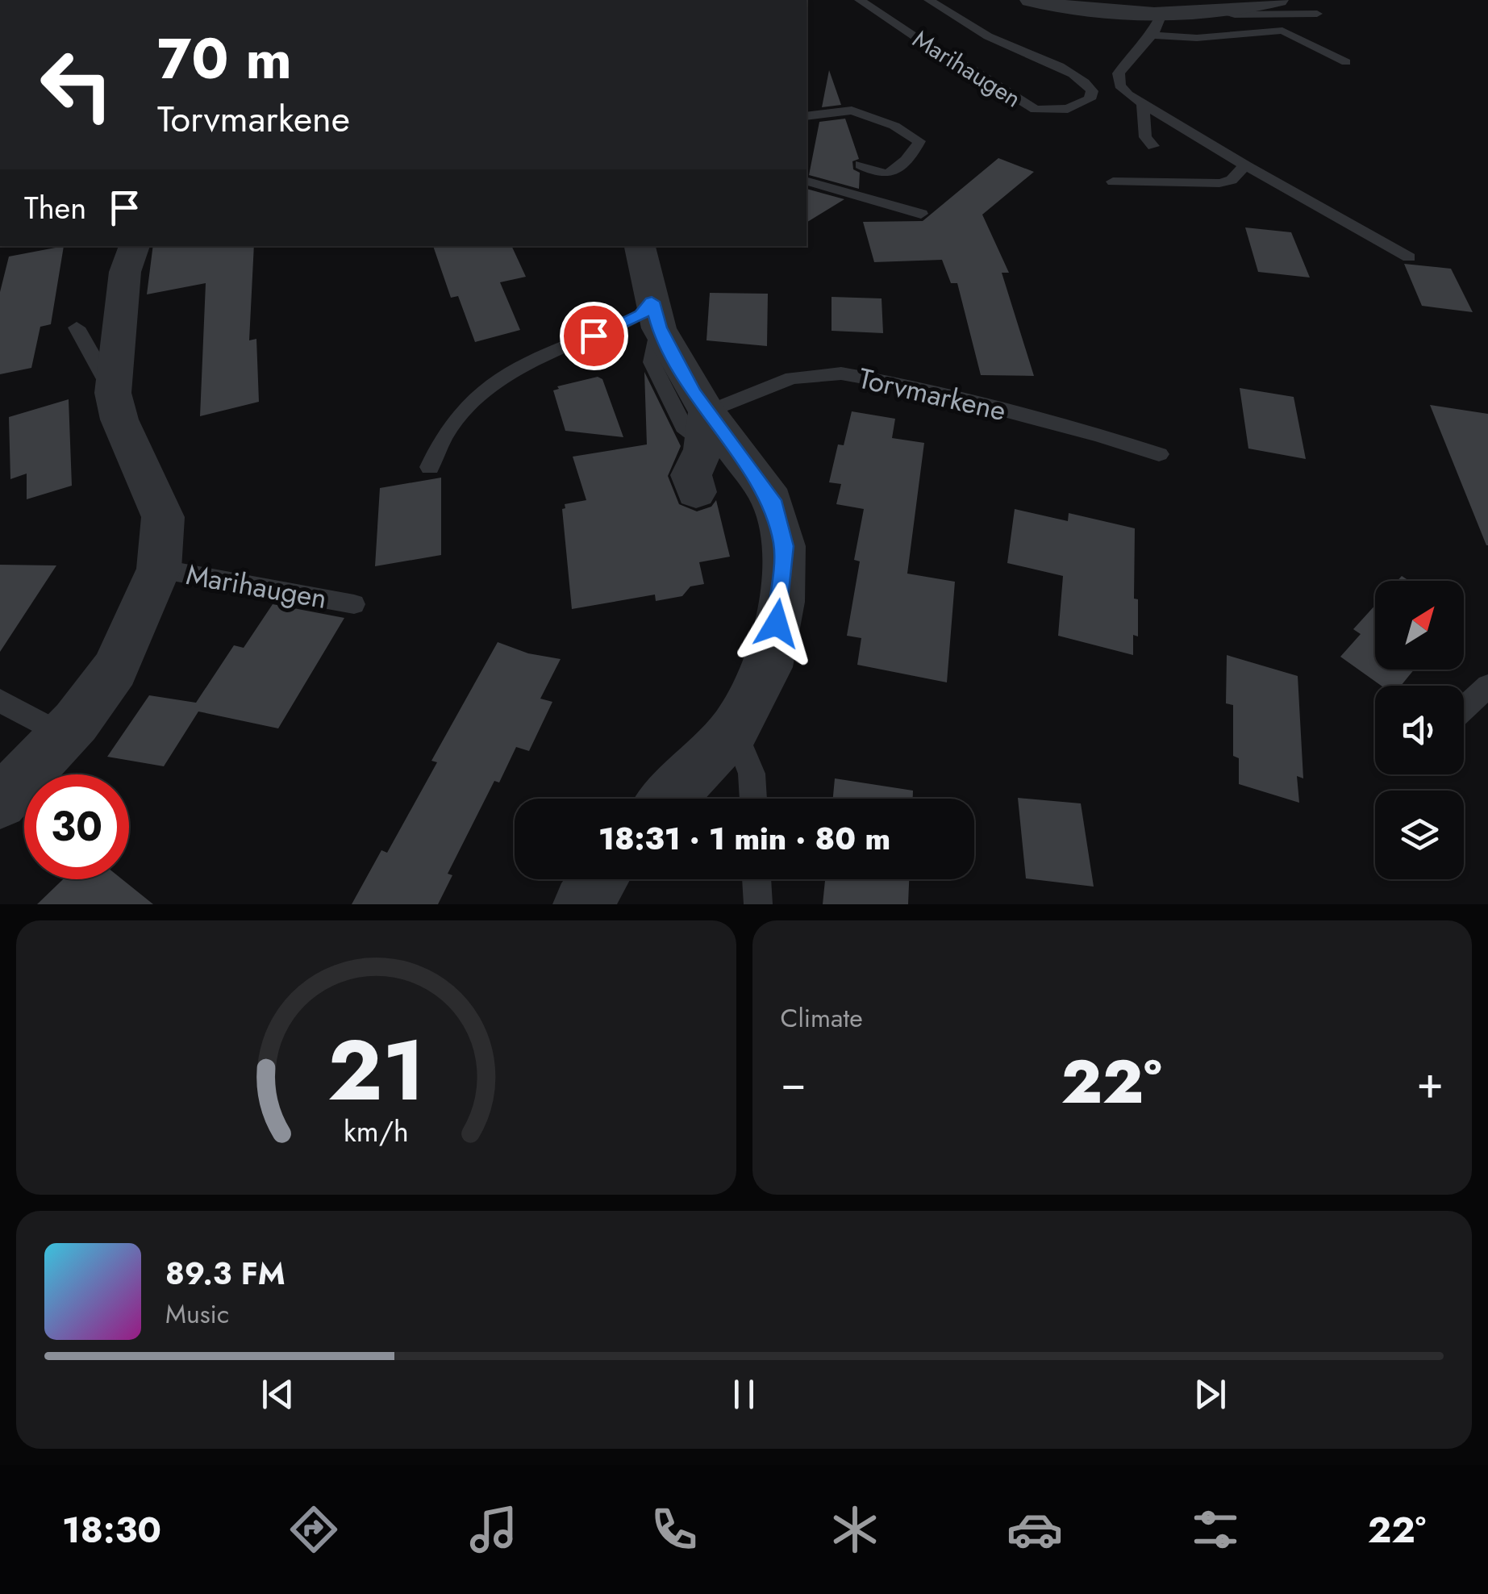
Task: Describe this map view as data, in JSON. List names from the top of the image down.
{
  "streets": {
    "street": ["Marihaugen"],
    "lane": ["Torvmarkene"]
  },
  "north": "top right",
  "page": {
    "turn": ["70 m", "Torvmarkene"],
    "then": "Then",
    "limit": "30",
    "trip": "18:31 · 1 min · 80 m",
    "tile": "Climate",
    "heat": ["−", "22°", "+"],
    "song": ["89.3 FM", "Music"],
    "tabs": ["18:30", "22°"],
    "gauge": ["21", "km/h"]
  }
}
